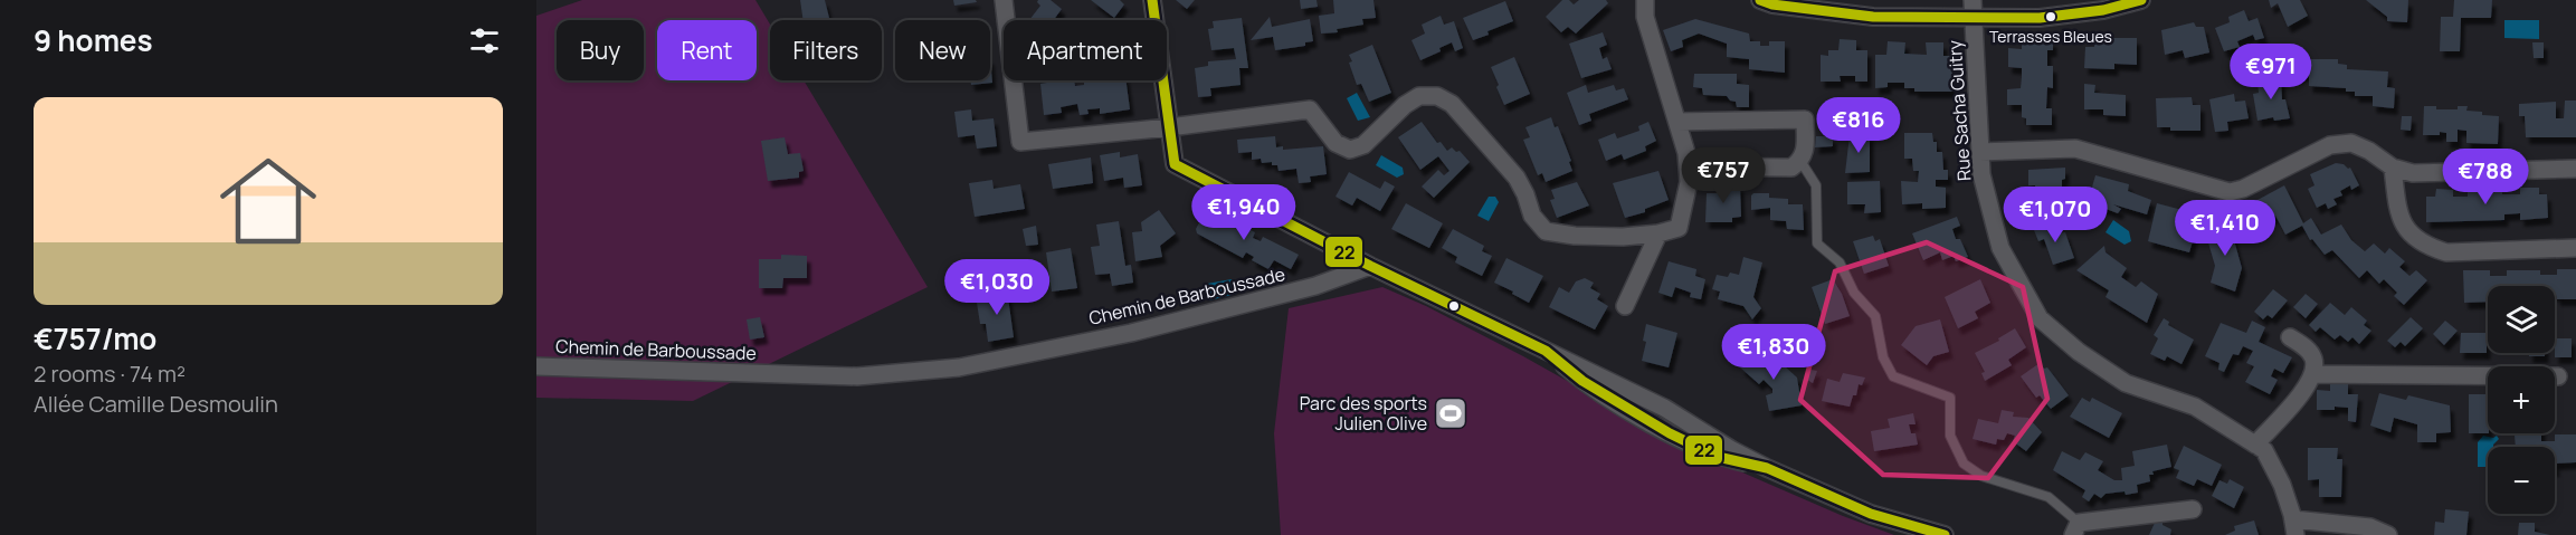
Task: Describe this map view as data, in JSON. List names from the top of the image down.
{
  "streets": {
    "street": ["Rue Sacha Guitry", "Chemin de Barboussade"]
  },
  "places": {
    "other": ["Terrasses Bleues"],
    "sports": ["Parc des sports Julien Olive"]
  },
  "lines": ["transit line 22"],
  "page": {
    "heading": "9 homes",
    "chip": [
      "Buy",
      "Rent",
      "Filters",
      "New",
      "Apartment"
    ],
    "price": [
      "€971",
      "€816",
      "€757",
      "€788",
      "€1,940",
      "€1,070",
      "€1,410",
      "€1,030",
      "€1,830"
    ],
    "list": [
      {
        "name": "€757/mo",
        "note": "2 rooms · 74 m² · Allée Camille Desmoulin"
      }
    ],
    "map_buttons": ["+", "−"]
  }
}
